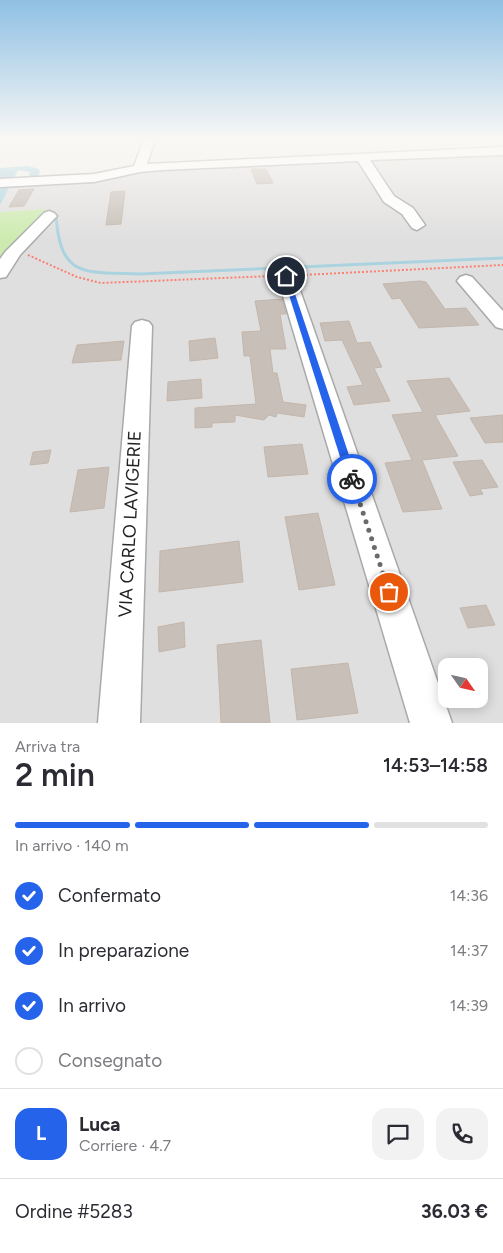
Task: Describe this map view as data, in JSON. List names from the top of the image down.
{
  "streets": {
    "street": ["VIA CARLO LAVIGERIE"]
  },
  "north": "bottom right",
  "page": {
    "heading": ["2 min", "Arriva tra", "14:53–14:58"],
    "panel": [
      "Luca",
      "Corriere · 4.7",
      "Ordine #5283",
      "36.03 €"
    ],
    "bar": "In arrivo · 140 m",
    "list": [
      ["Confermato", "14:36"],
      ["In preparazione", "14:37"],
      ["In arrivo", "14:39"],
      "Consegnato"
    ],
    "round": "L"
  }
}
